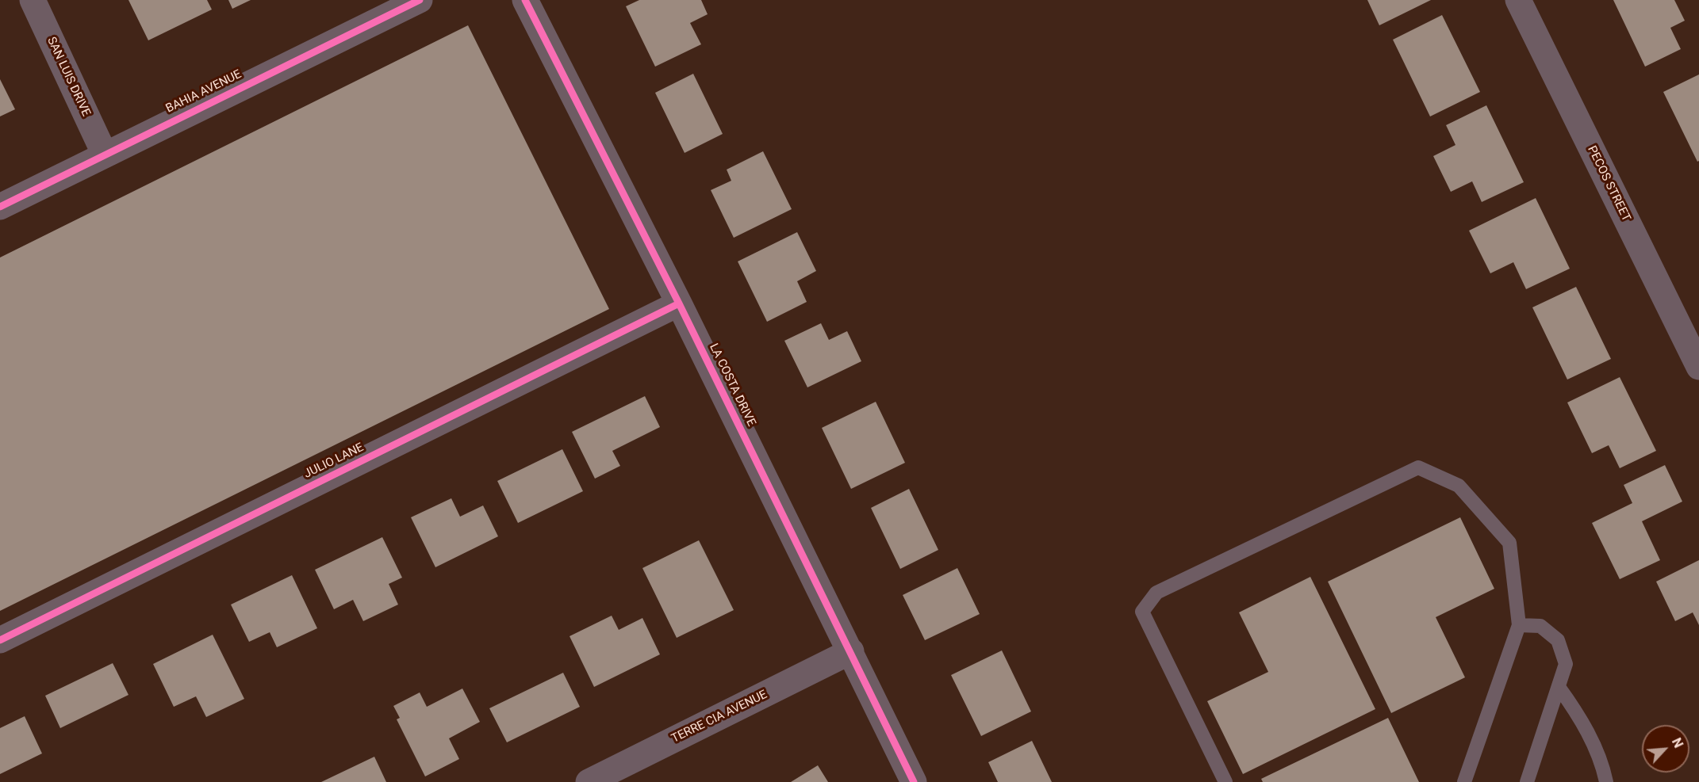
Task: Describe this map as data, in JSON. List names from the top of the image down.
{
  "streets": {
    "street": [
      "SAN LUIS DRIVE",
      "BAHIA AVENUE",
      "PECOS STREET",
      "LA COSTA DRIVE",
      "JULIO LANE",
      "TERRE CIA AVENUE"
    ]
  },
  "crossings": [
    ["SAN LUIS DRIVE", "BAHIA AVENUE"],
    ["LA COSTA DRIVE", "JULIO LANE"],
    ["LA COSTA DRIVE", "TERRE CIA AVENUE"]
  ],
  "north": "top right"
}
